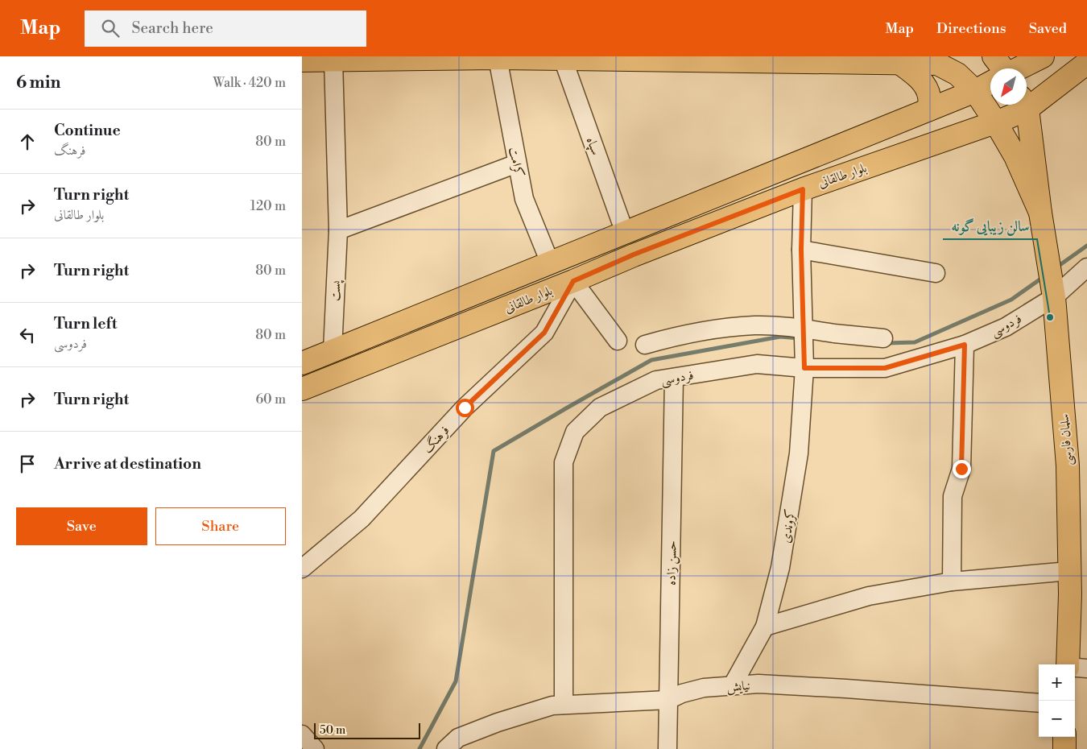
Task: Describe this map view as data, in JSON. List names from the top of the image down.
{
  "streets": {
    "main road": ["بلوار طالقانی", "سلمان فارسی"],
    "street": [
      "سپاه",
      "کرامت",
      "پست",
      "فردوسی",
      "فرهنگ",
      "کروندی",
      "حسن زاده",
      "نیایش"
    ]
  },
  "crossings": [
    ["سپاه", "بلوار طالقانی"],
    ["سپاه", "سلمان فارسی"],
    ["کرامت", "بلوار طالقانی"],
    ["کرامت", "سلمان فارسی"],
    ["بلوار طالقانی", "پست"],
    ["بلوار طالقانی", "فرهنگ"],
    ["بلوار طالقانی", "سلمان فارسی"],
    ["بلوار طالقانی", "کروندی"],
    ["پست", "سلمان فارسی"],
    ["فردوسی", "سلمان فارسی"],
    ["فردوسی", "کروندی"],
    ["فردوسی", "حسن زاده"],
    ["فردوسی", "نیایش"],
    ["کروندی", "نیایش"],
    ["حسن زاده", "نیایش"]
  ],
  "places": ["سالن زیبایی گونه"],
  "scale_bar": "50 m",
  "north": "bottom left",
  "page": {
    "header": "Map",
    "search": "Search here",
    "nav": ["Map", "Directions", "Saved"],
    "heading": ["6 min", "Walk · 420 m"],
    "list": [
      ["Continue", "فرهنگ", "80 m"],
      ["Turn right", "بلوار طالقانی", "120 m"],
      ["Turn right", "80 m"],
      ["Turn left", "فردوسی", "80 m"],
      ["Turn right", "60 m"],
      "Arrive at destination"
    ],
    "buttons": ["Save", "Share"],
    "map_buttons": ["+", "−"],
    "scale": "50 m"
  }
}
